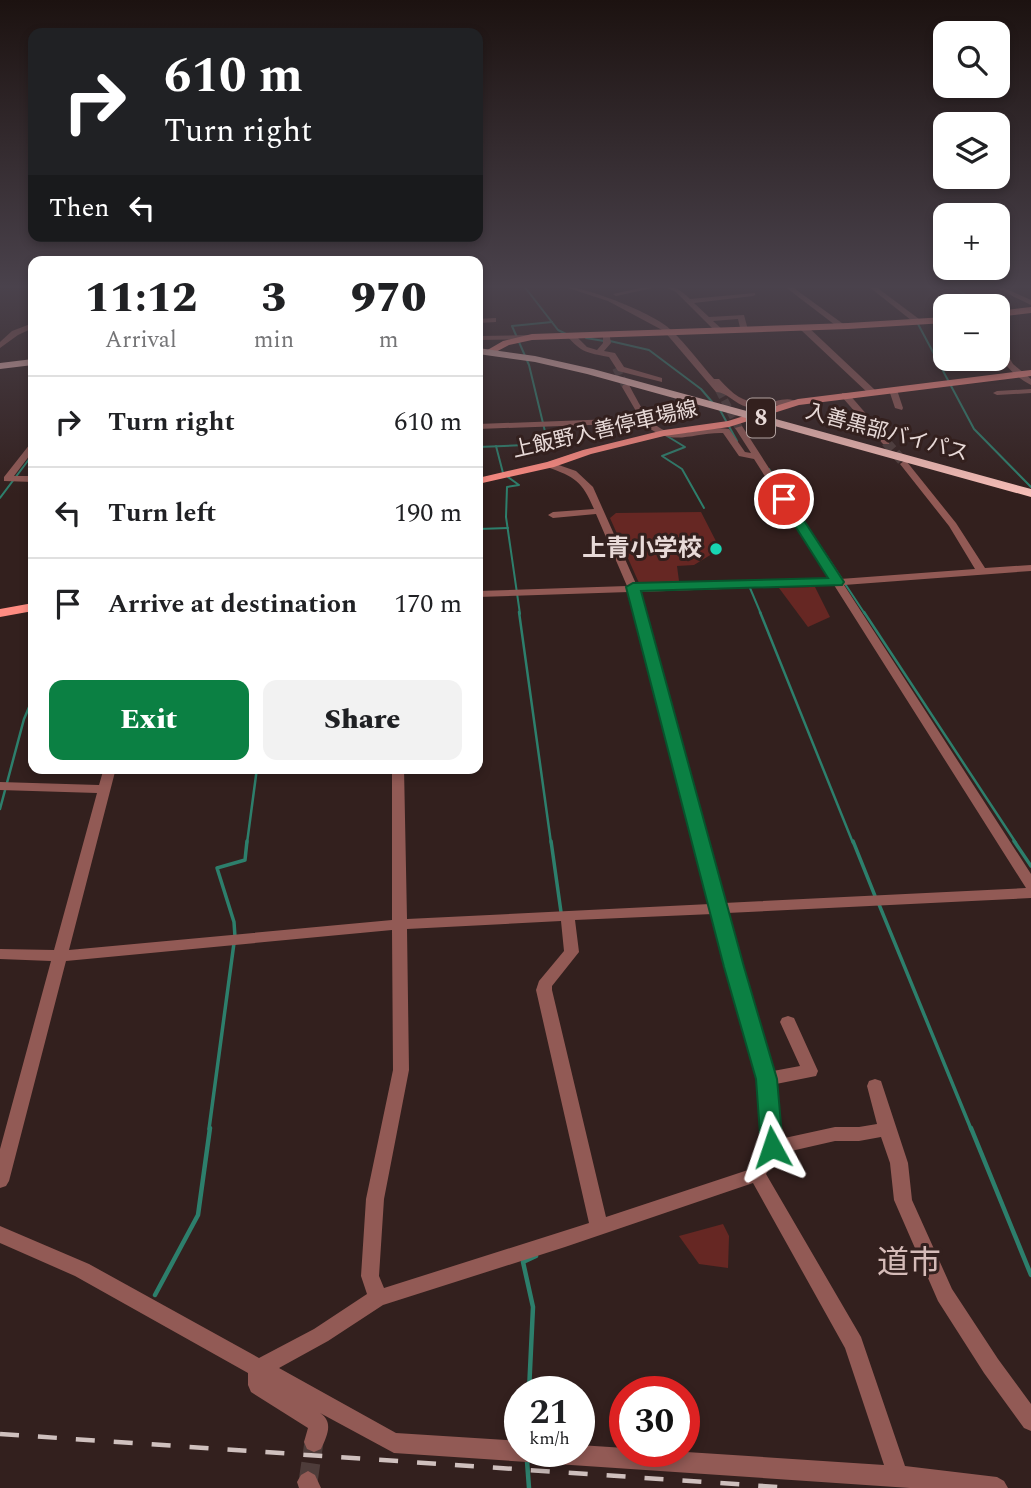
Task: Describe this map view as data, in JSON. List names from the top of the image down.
{
  "streets": {
    "highway": ["8", "入善黒部バイパス"],
    "main road": ["上飯野入善停車場線"]
  },
  "crossings": [
    ["上飯野入善停車場線", "入善黒部バイパス"]
  ],
  "districts": ["道市"],
  "places": ["上青小学校"],
  "page": {
    "map_buttons": ["+", "−"],
    "turn": ["610 m", "Turn right"],
    "then": "Then",
    "eta": [
      "11:12",
      "Arrival",
      "3",
      "min",
      "970",
      "m"
    ],
    "list": [
      {
        "name": "Turn right",
        "value": "610 m"
      },
      {
        "name": "Turn left",
        "value": "190 m"
      },
      {
        "name": "Arrive at destination",
        "value": "170 m"
      }
    ],
    "buttons": ["Exit", "Share"],
    "speed": "21 km/h",
    "limit": "30"
  }
}
